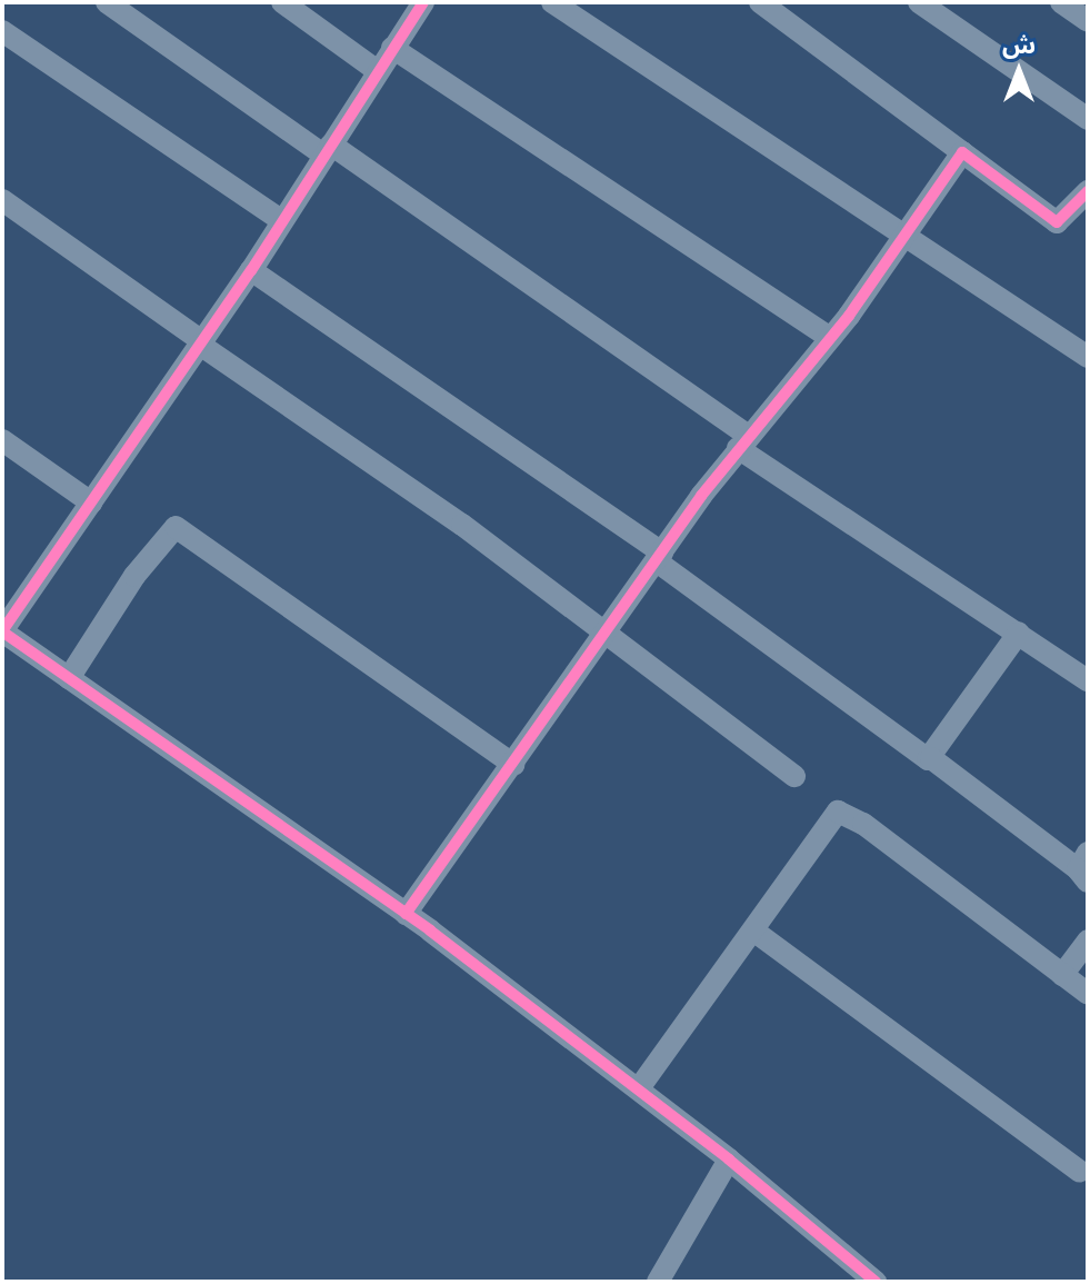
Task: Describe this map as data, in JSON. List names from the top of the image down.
{
  "north": "top"
}
